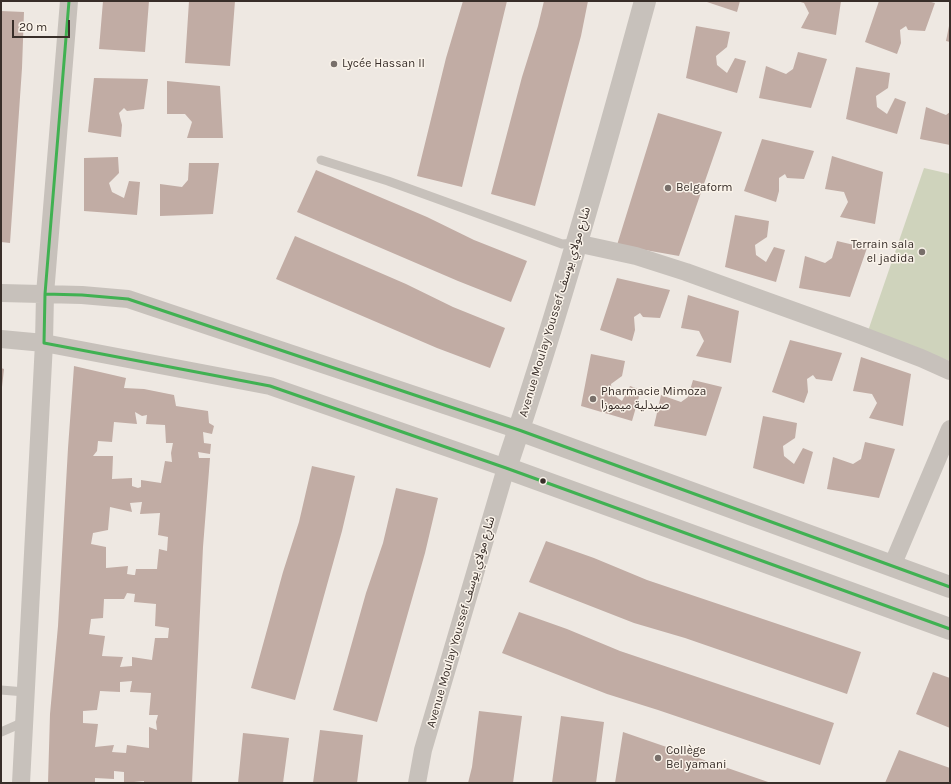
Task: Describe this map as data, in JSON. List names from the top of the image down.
{
  "streets": {
    "street": ["Avenue Moulay Youssef شارع مولاي يوسف"]
  },
  "places": [
    "Lycée Hassan II",
    "Belgaform",
    "Terrain sala el jadida",
    "Pharmacie Mimoza صيدلية ميموزا",
    "Collège Bel yamani"
  ],
  "scale_bar": "20 m"
}
